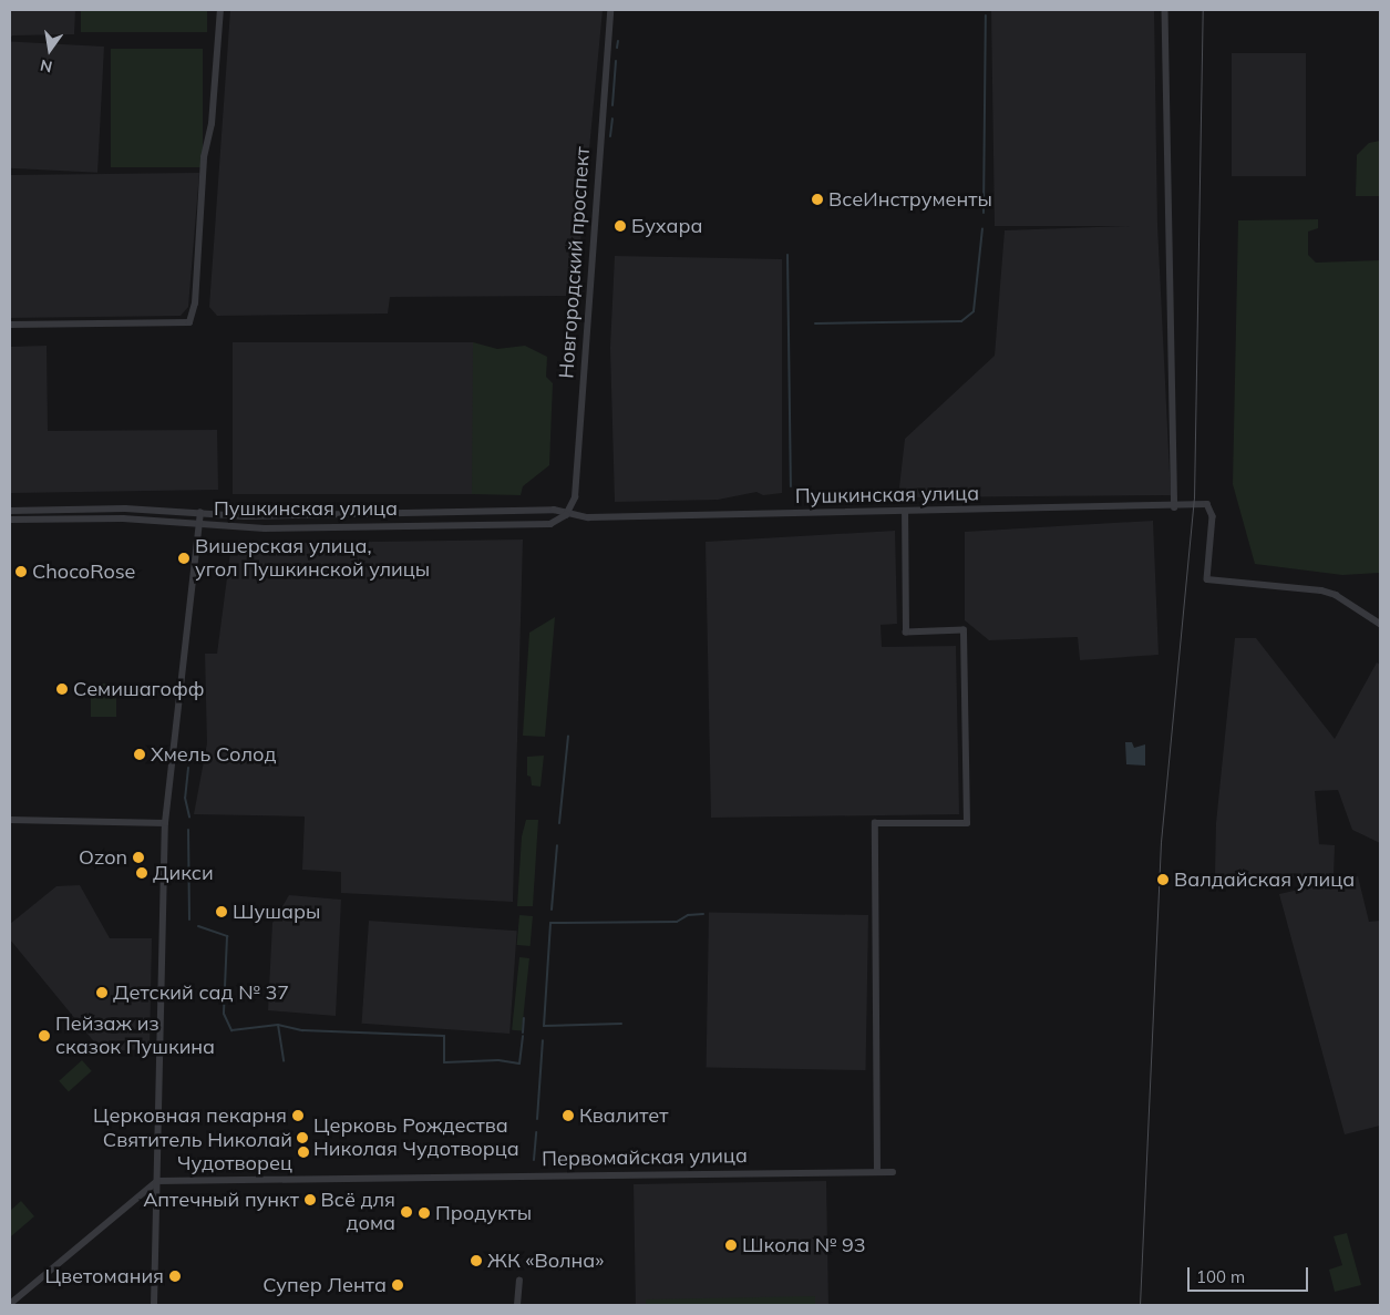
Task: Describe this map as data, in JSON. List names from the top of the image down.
{
  "streets": {
    "street": ["Новгородский проспект", "Пушкинская улица", "Первомайская улица"]
  },
  "crossings": [
    ["Новгородский проспект", "Пушкинская улица"]
  ],
  "places": [
    "ВсеИнструменты",
    "Бухара",
    "Вишерская улица, угол Пушкинской улицы",
    "ChocoRose",
    "Семишагофф",
    "Хмель Солод",
    "Ozon",
    "Дикси",
    "Валдайская улица",
    "Шушары",
    "Детский сад № 37",
    "Пейзаж из сказок Пушкина",
    "Церковная пекарня",
    "Квалитет",
    "Церковь Рождества Николая Чудотворца",
    "Святитель Николай Чудотворец",
    "Аптечный пункт",
    "Всё для дома",
    "Продукты",
    "Школа № 93",
    "ЖК «Волна»",
    "Цветомания",
    "Супер Лента"
  ],
  "scale_bar": "100 m",
  "north": "bottom"
}
